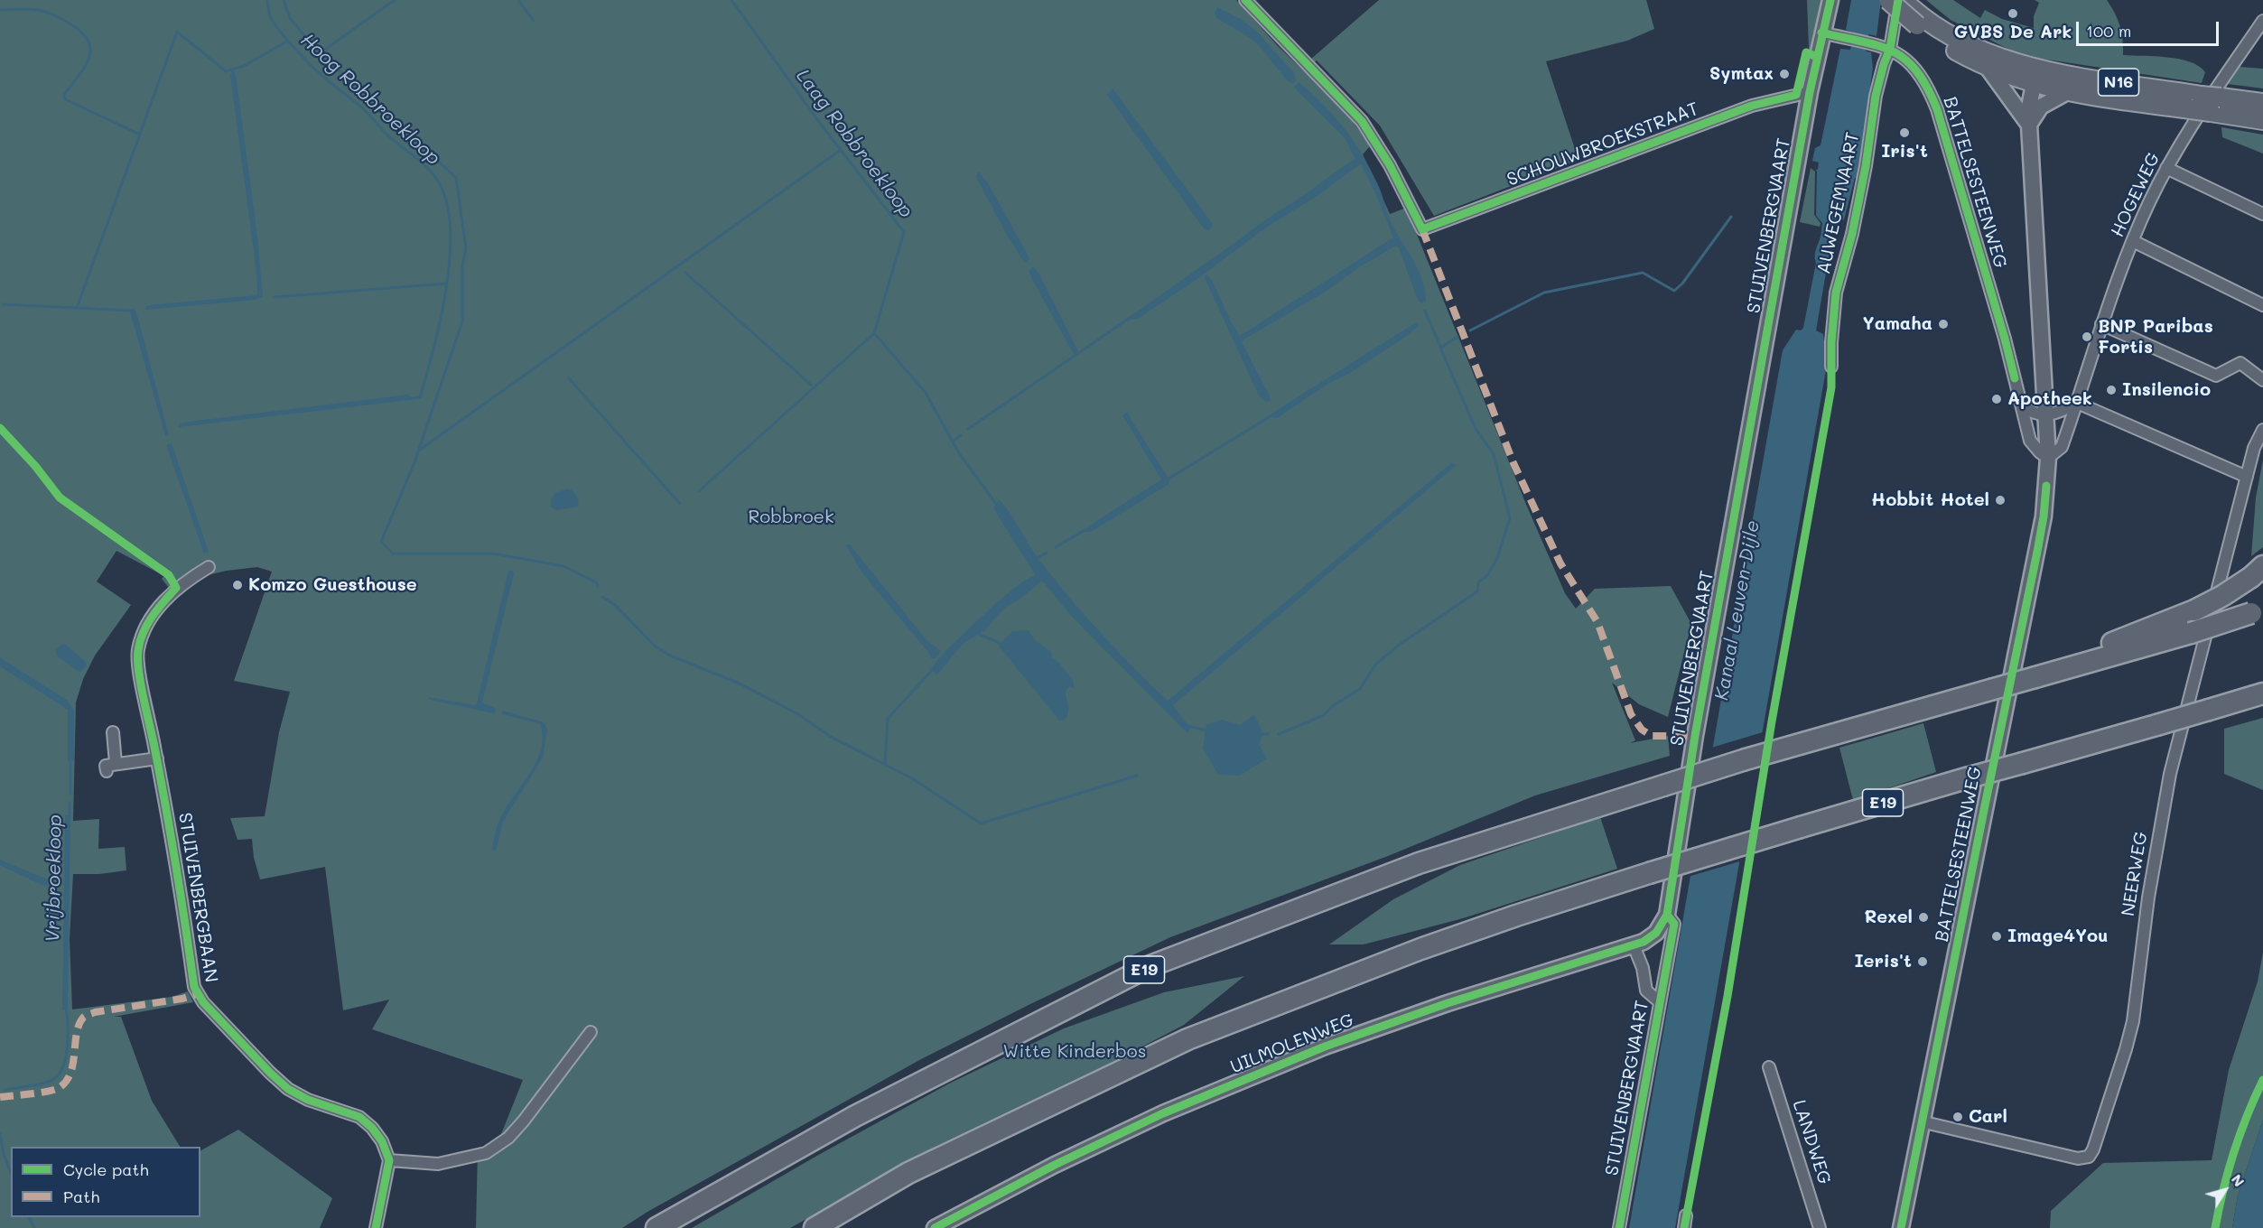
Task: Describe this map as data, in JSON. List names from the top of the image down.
{
  "streets": {
    "highway": ["E19"],
    "main road": [
      "N16",
      "BATTELSESTEENWEG",
      "STUIVENBERGVAART",
      "UILMOLENWEG"
    ],
    "street": [
      "SCHOUWBROEKSTRAAT",
      "HOGEWEG",
      "AUWEGEMVAART",
      "NEERWEG",
      "STUIVENBERGBAAN",
      "LANDWEG"
    ]
  },
  "crossings": [
    ["N16", "BATTELSESTEENWEG"],
    ["SCHOUWBROEKSTRAAT", "STUIVENBERGVAART"],
    ["BATTELSESTEENWEG", "HOGEWEG"],
    ["BATTELSESTEENWEG", "AUWEGEMVAART"],
    ["BATTELSESTEENWEG", "STUIVENBERGVAART"],
    ["BATTELSESTEENWEG", "NEERWEG"],
    ["STUIVENBERGVAART", "UILMOLENWEG"]
  ],
  "water": [
    "Hoog Robbroekloop",
    "Laag Robbroekloop",
    "Kanaal Leuven-Dijle",
    "Vrijbroekloop"
  ],
  "parks": ["Robbroek", "Witte Kinderbos"],
  "places": [
    "GVBS De Ark",
    "Symtax",
    "Iris't",
    "Yamaha",
    "BNP Paribas Fortis",
    "Insilencio",
    "Apotheek",
    "Hobbit Hotel",
    "Komzo Guesthouse",
    "Rexel",
    "Image4You",
    "Ieris't",
    "Carl"
  ],
  "legend": ["Cycle path", "Path"],
  "scale_bar": "100 m",
  "north": "top right"
}
